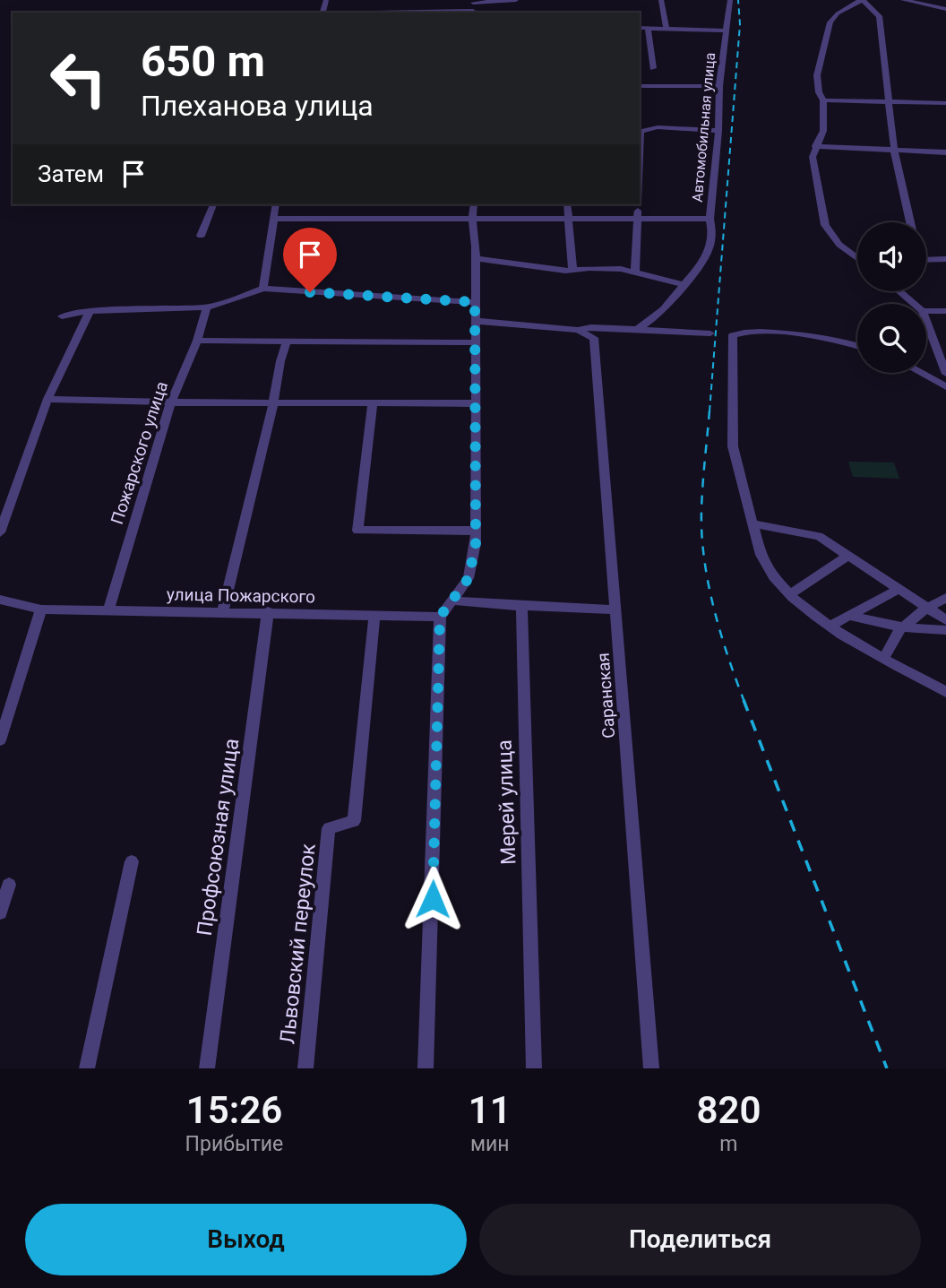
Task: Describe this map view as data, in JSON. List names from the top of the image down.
{
  "streets": {
    "street": [
      "Автомобильная улица",
      "Пожарского улица",
      "улица Пожарского",
      "Саранская",
      "Мерей улица",
      "Профсоюзная улица",
      "Львовский переулок"
    ]
  },
  "crossings": [
    ["Пожарского улица", "улица Пожарского"],
    ["улица Пожарского", "Профсоюзная улица"],
    ["улица Пожарского", "Львовский переулок"]
  ],
  "page": {
    "turn": ["650 m", "Плеханова улица"],
    "then": "Затем",
    "eta": [
      "15:26",
      "Прибытие",
      "11",
      "мин",
      "820",
      "m"
    ],
    "buttons": ["Выход", "Поделиться"]
  }
}
